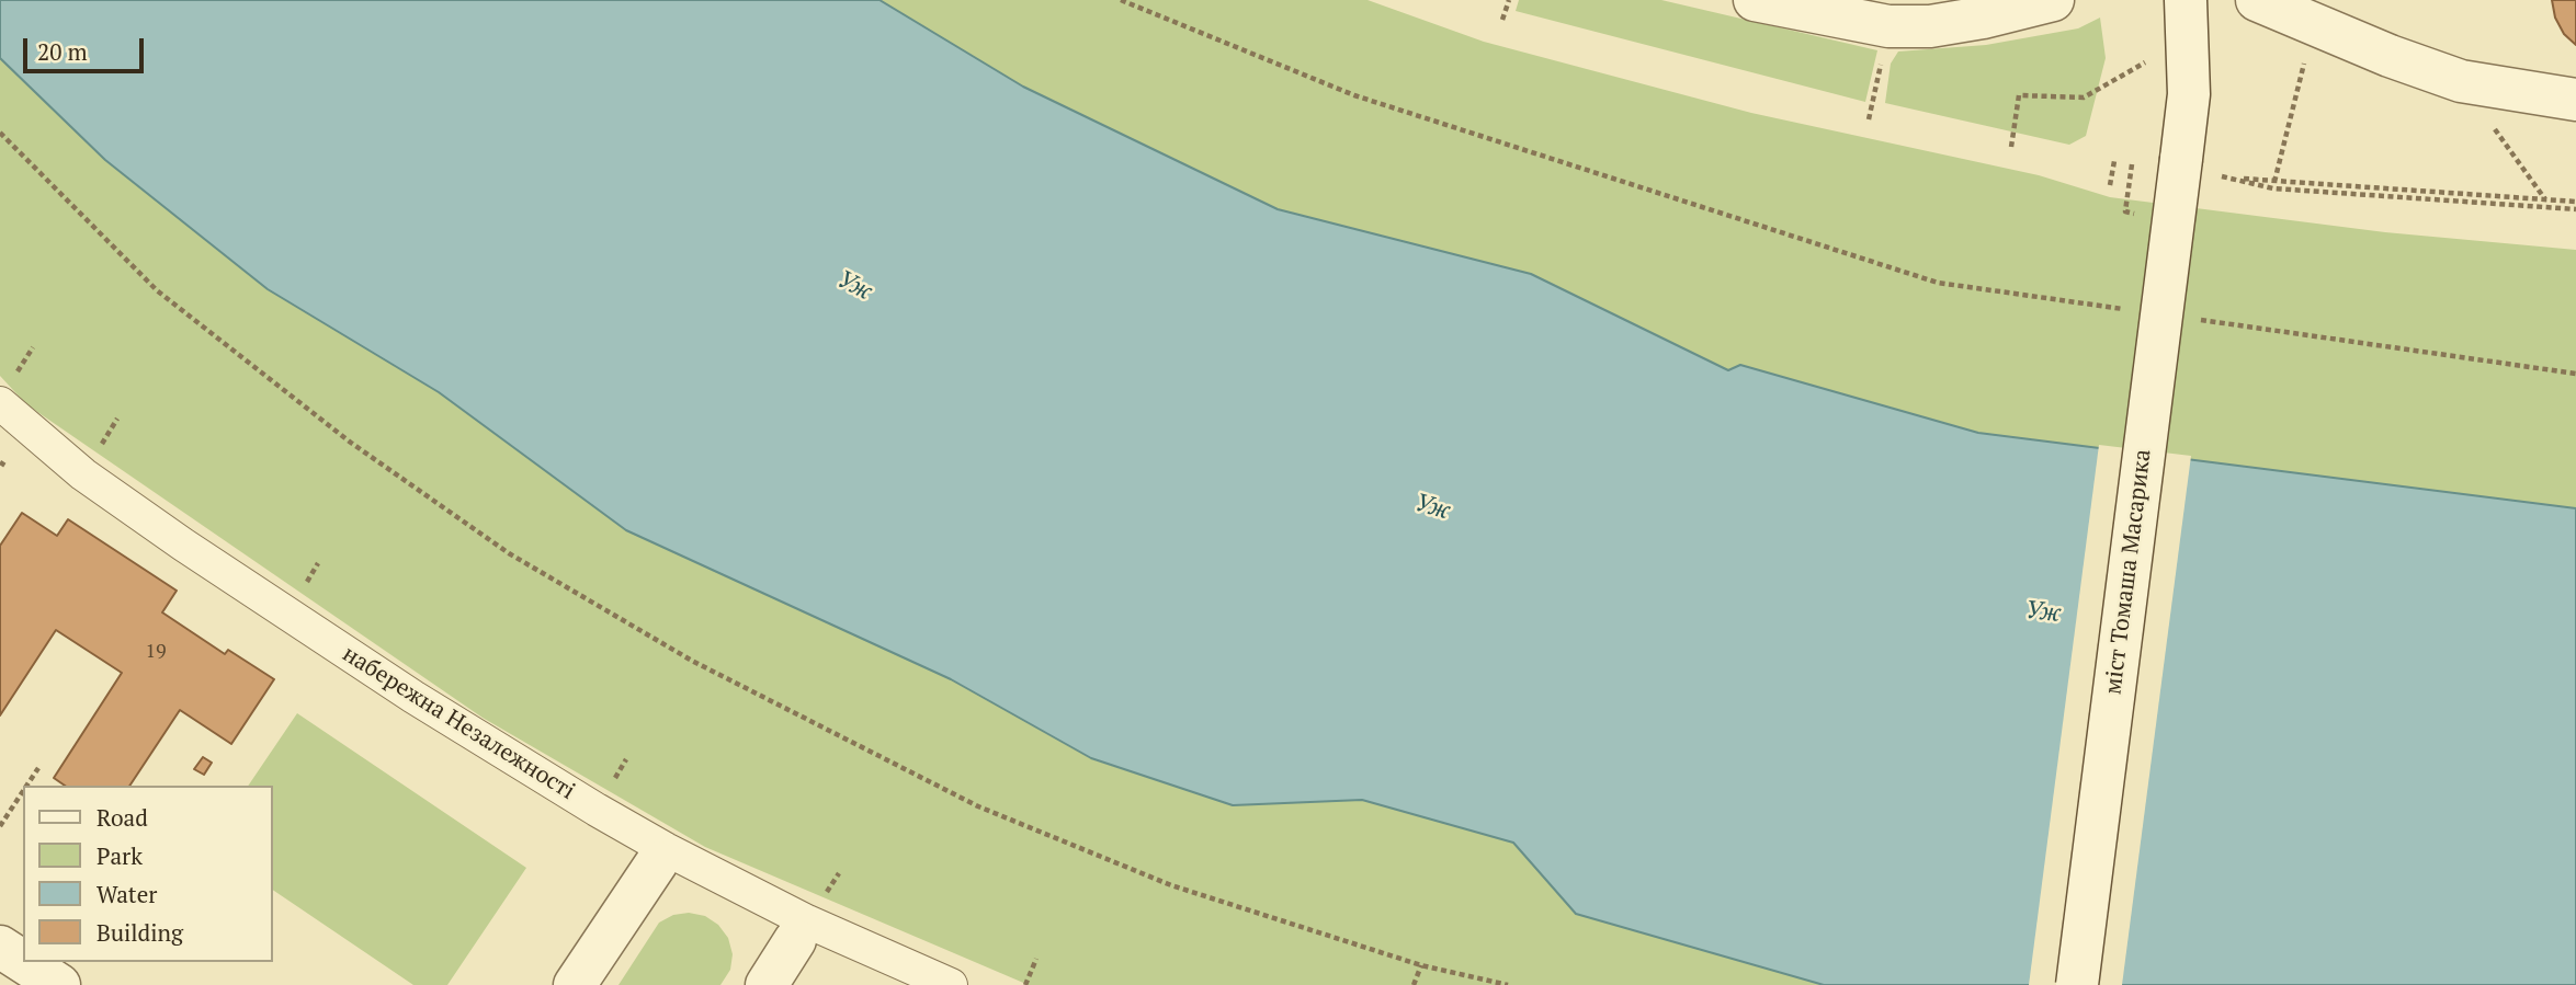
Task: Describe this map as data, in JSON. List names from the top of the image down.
{
  "streets": {
    "main road": ["міст Томаша Масарика"],
    "street": ["набережна Незалежності"]
  },
  "water": ["Уж"],
  "house_numbers": ["19"],
  "legend": [
    "Road",
    "Park",
    "Water",
    "Building"
  ],
  "scale_bar": "20 m"
}
